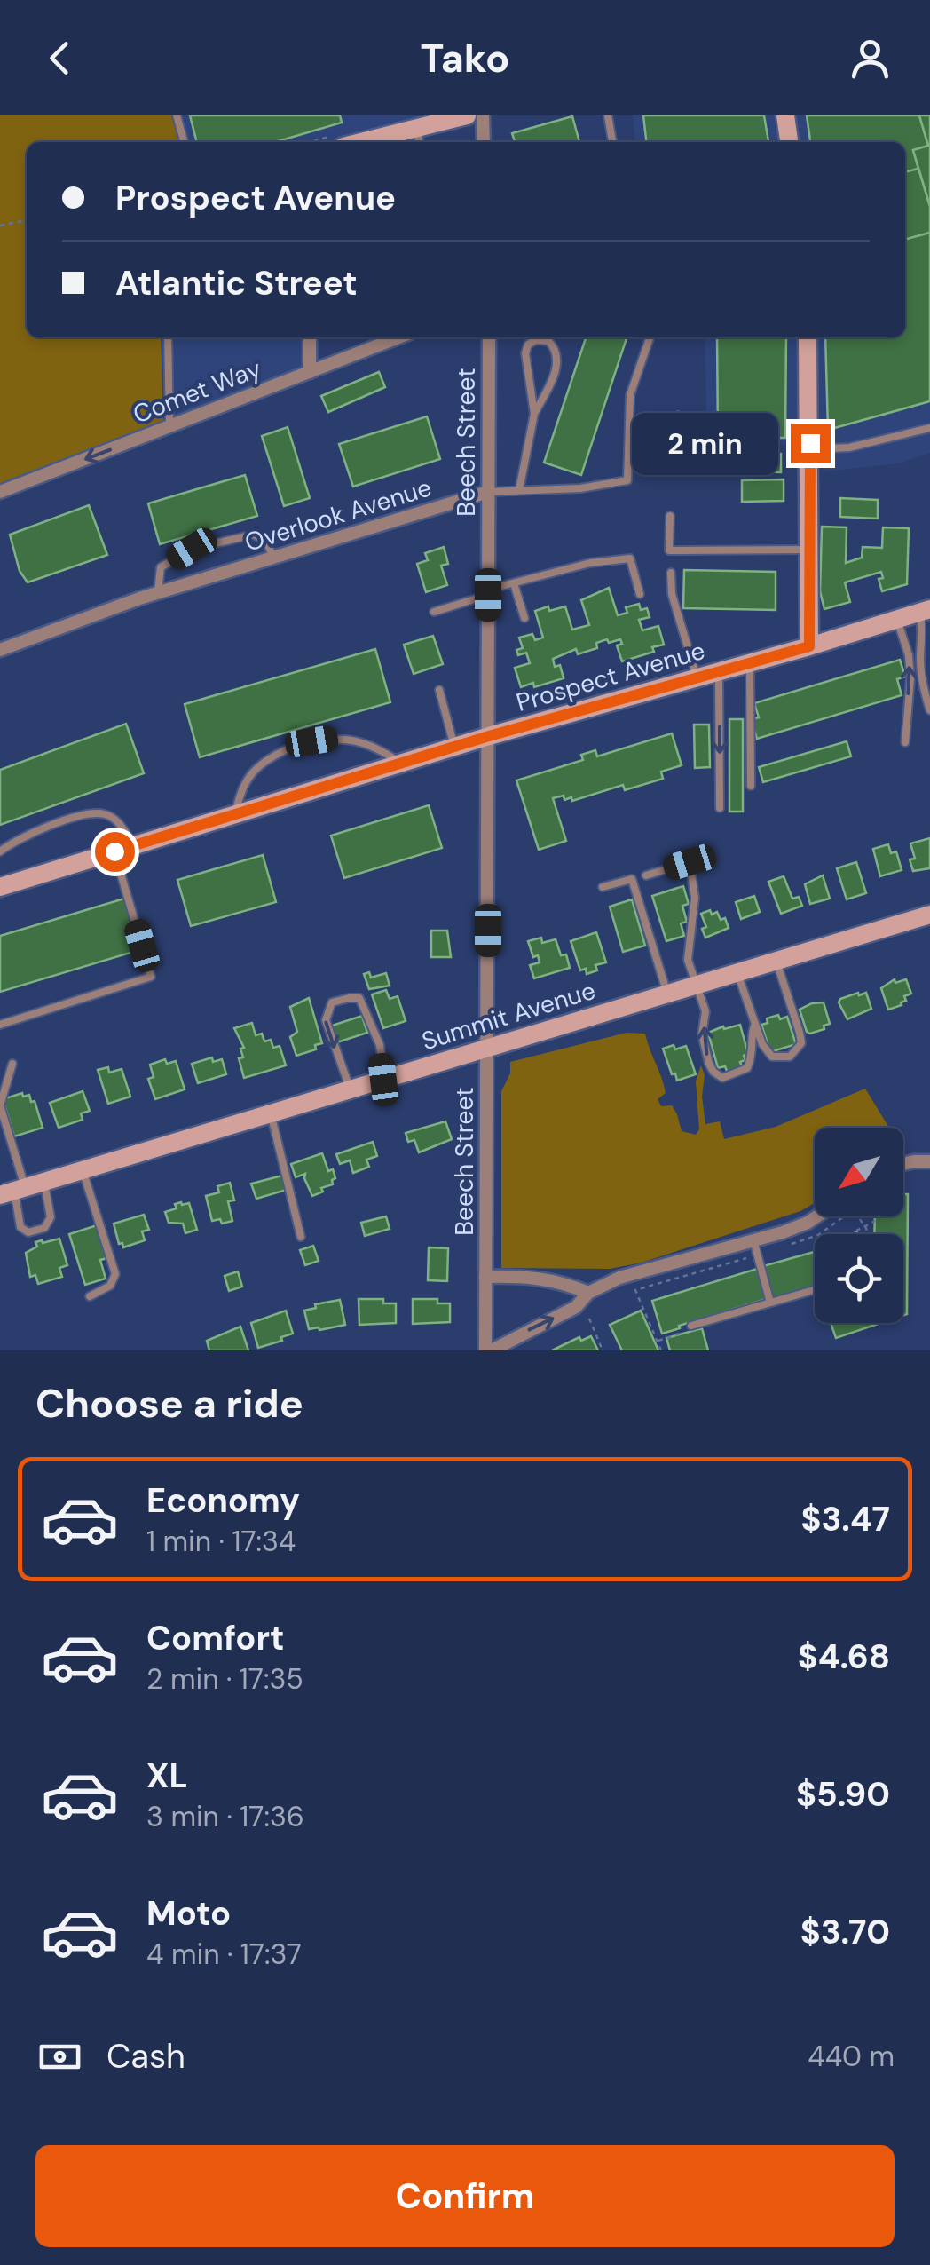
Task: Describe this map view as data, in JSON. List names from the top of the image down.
{
  "streets": {
    "street": [
      "Comet Way",
      "Beech Street",
      "Overlook Avenue",
      "Prospect Avenue",
      "Summit Avenue"
    ]
  },
  "crossings": [
    ["Beech Street", "Overlook Avenue"],
    ["Beech Street", "Prospect Avenue"],
    ["Beech Street", "Summit Avenue"]
  ],
  "one_way": ["Comet Way"],
  "north": "bottom left",
  "page": {
    "header": "Tako",
    "banner": ["Prospect Avenue", "Atlantic Street"],
    "bubble": "2 min",
    "heading": "Choose a ride",
    "list": [
      {
        "name": "Economy",
        "note": "1 min · 17:34",
        "value": "$3.47"
      },
      {
        "name": "Comfort",
        "note": "2 min · 17:35",
        "value": "$4.68"
      },
      {
        "name": "XL",
        "note": "3 min · 17:36",
        "value": "$5.90"
      },
      {
        "name": "Moto",
        "note": "4 min · 17:37",
        "value": "$3.70"
      }
    ],
    "pay": ["Cash", "440 m"],
    "buttons": "Confirm"
  }
}
